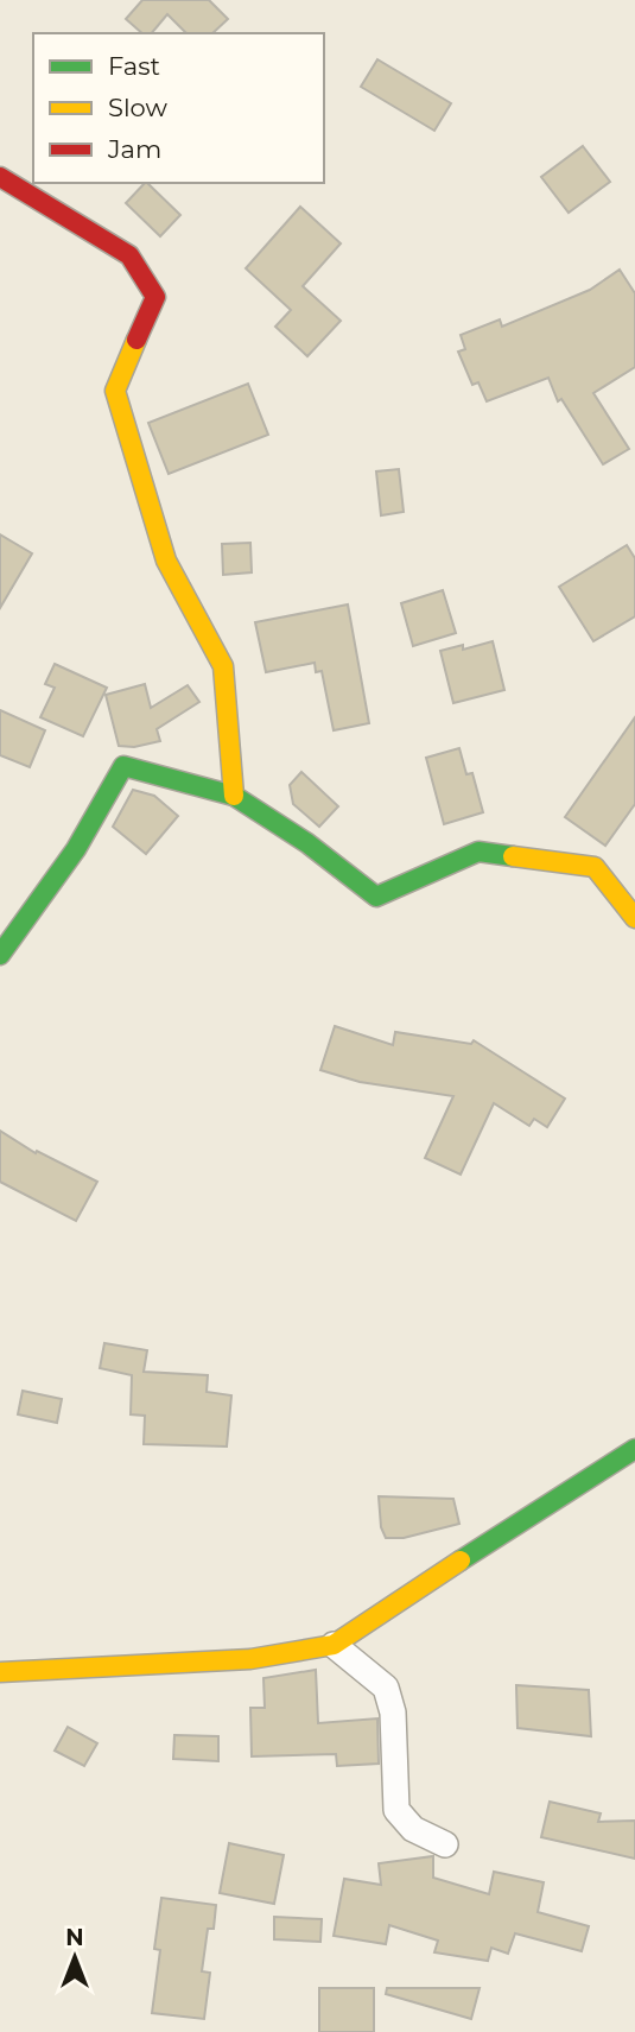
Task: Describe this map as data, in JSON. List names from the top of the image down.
{
  "legend": ["Fast", "Slow", "Jam"],
  "north": "top"
}
